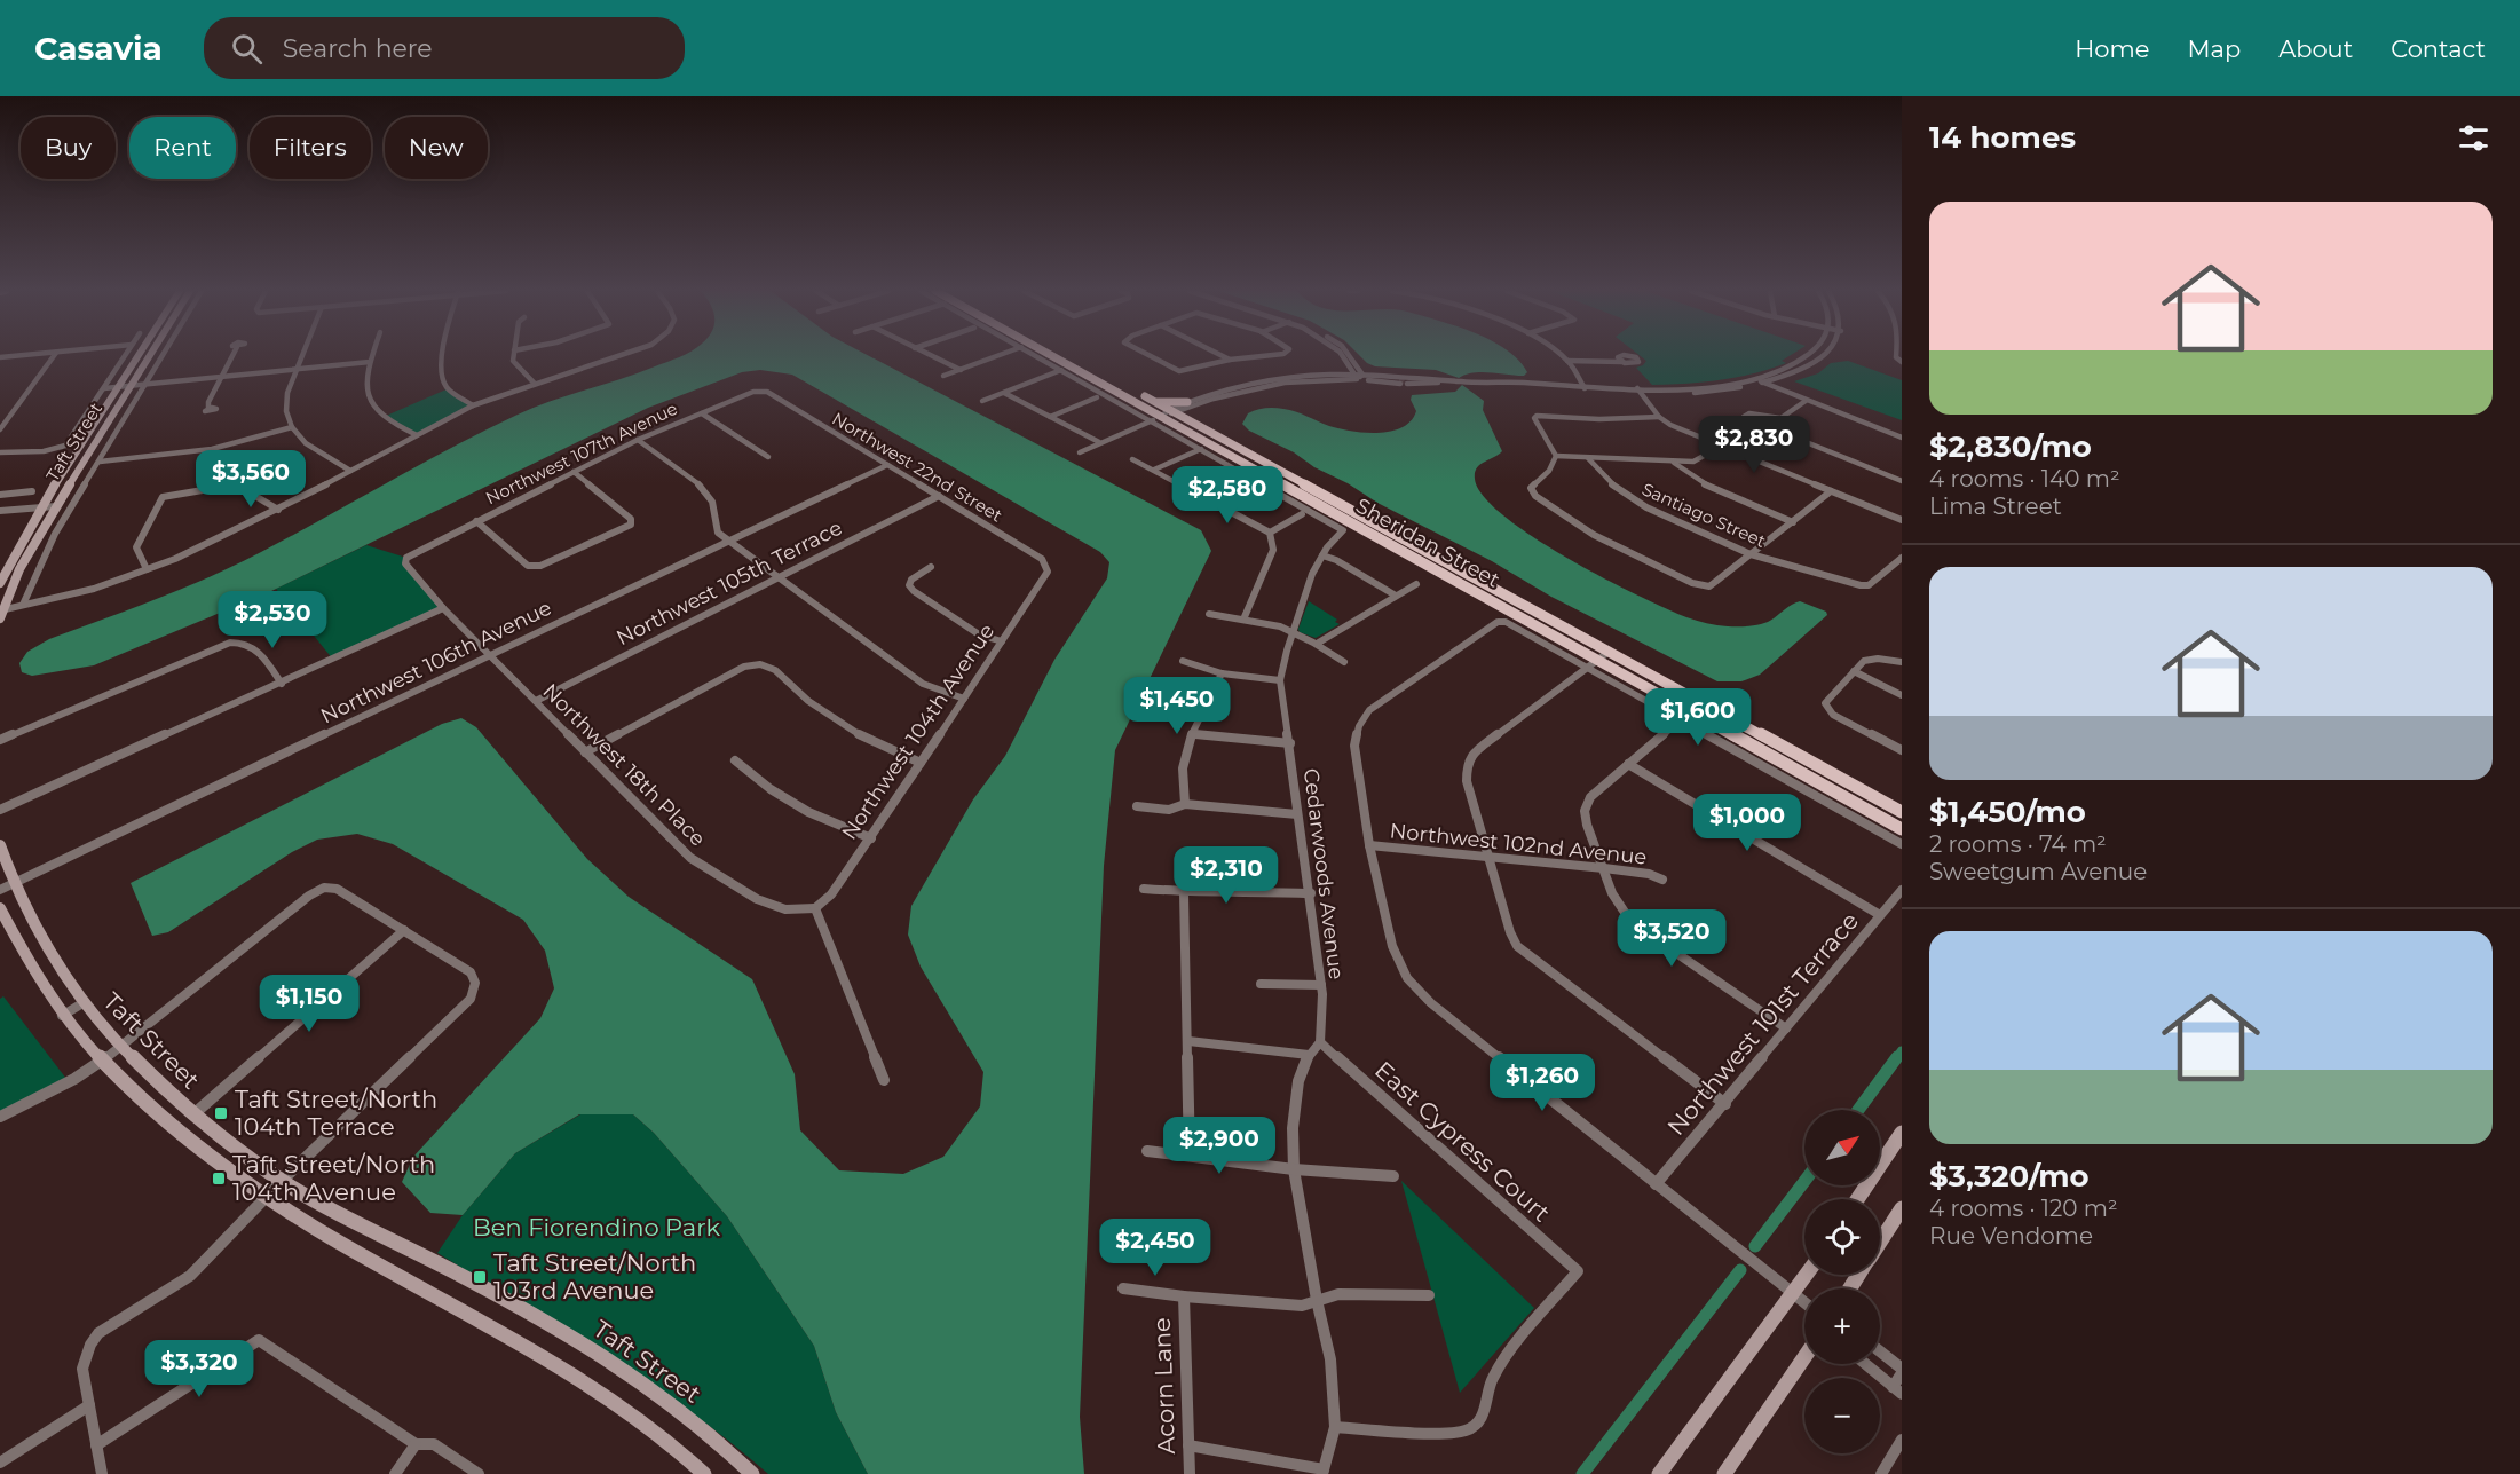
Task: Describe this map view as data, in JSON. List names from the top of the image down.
{
  "streets": {
    "main road": ["Sheridan Street"],
    "street": [
      "Taft Street",
      "Northwest 107th Avenue",
      "Northwest 22nd Street",
      "Santiago Street",
      "Northwest 105th Terrace",
      "Northwest 106th Avenue",
      "Northwest 104th Avenue",
      "Northwest 18th Place",
      "Northwest 102nd Avenue",
      "Cedarwoods Avenue",
      "Northwest 101st Terrace",
      "East Cypress Court",
      "Acorn Lane"
    ]
  },
  "crossings": [
    ["Taft Street", "Northwest 106th Avenue"],
    ["Northwest 107th Avenue", "Northwest 22nd Street"],
    ["Northwest 107th Avenue", "Northwest 18th Place"],
    ["Northwest 22nd Street", "Northwest 105th Terrace"],
    ["Northwest 22nd Street", "Northwest 106th Avenue"],
    ["Northwest 22nd Street", "Northwest 104th Avenue"],
    ["Northwest 105th Terrace", "Northwest 18th Place"],
    ["Northwest 106th Avenue", "Northwest 18th Place"],
    ["Northwest 104th Avenue", "Northwest 18th Place"],
    ["Cedarwoods Avenue", "East Cypress Court"]
  ],
  "parks": ["Ben Fiorendino Park"],
  "places": {
    "transit": ["Taft Street/North 104th Terrace", "Taft Street/North 104th Avenue", "Taft Street/North 103rd Avenue"]
  },
  "north": "top right",
  "page": {
    "header": "Casavia",
    "search": "Search here",
    "nav": [
      "Home",
      "Map",
      "About",
      "Contact"
    ],
    "heading": "14 homes",
    "chip": [
      "Buy",
      "Rent",
      "Filters",
      "New"
    ],
    "list": [
      {
        "name": "$2,830/mo",
        "note": "4 rooms · 140 m² · Lima Street"
      },
      {
        "name": "$1,450/mo",
        "note": "2 rooms · 74 m² · Sweetgum Avenue"
      },
      {
        "name": "$3,320/mo",
        "note": "4 rooms · 120 m² · Rue Vendome"
      }
    ],
    "price": [
      "$2,830",
      "$3,560",
      "$2,580",
      "$2,530",
      "$1,450",
      "$1,600",
      "$1,000",
      "$2,310",
      "$3,520",
      "$1,150",
      "$1,260",
      "$2,900",
      "$2,450",
      "$3,320"
    ],
    "map_buttons": ["+", "−"]
  }
}
